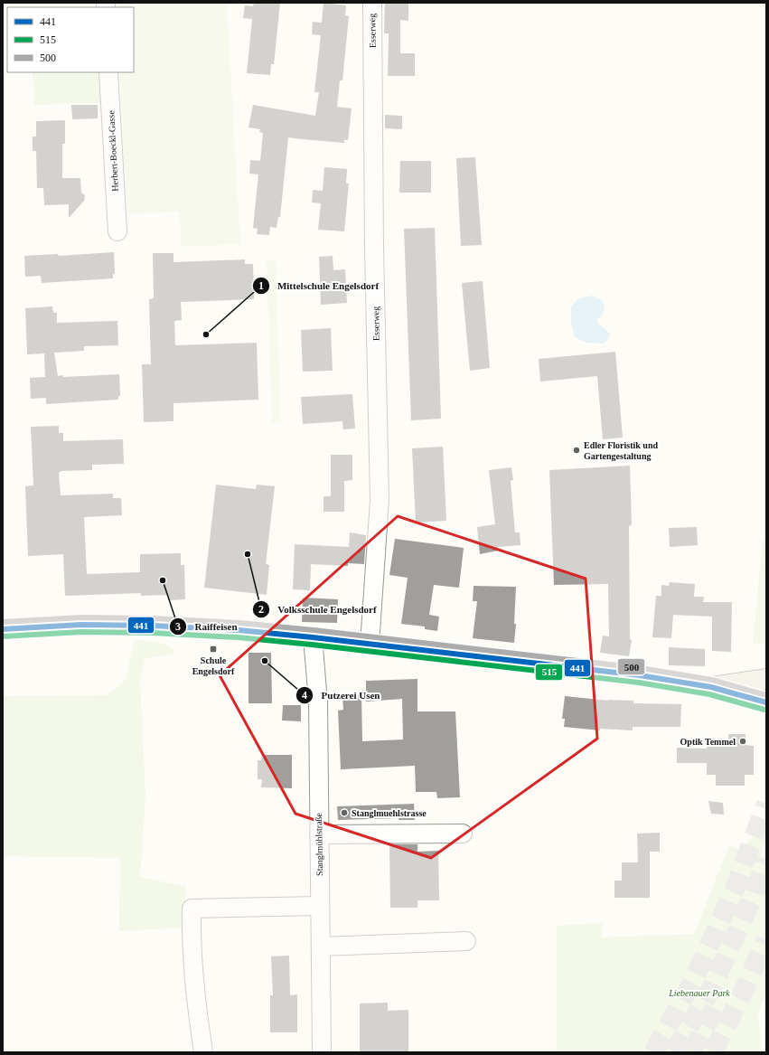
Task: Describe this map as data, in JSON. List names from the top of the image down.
{
  "streets": {
    "street": ["Esserweg", "Herbert-Boeckl-Gasse", "Stanglmühlstraße"]
  },
  "parks": ["Liebenauer Park"],
  "places": {
    "other": [
      "Mittelschule Engelsdorf",
      "Edler Floristik und Gartengestaltung",
      "Volksschule Engelsdorf",
      "Raiffeisen",
      "Putzerei Usen",
      "Optik Temmel",
      "Stanglmuehlstrasse"
    ],
    "transit": ["Schule Engelsdorf"]
  },
  "lines": ["transit line 500", "transit line 441", "transit line 515"],
  "legend": ["441", "515", "500"]
}
